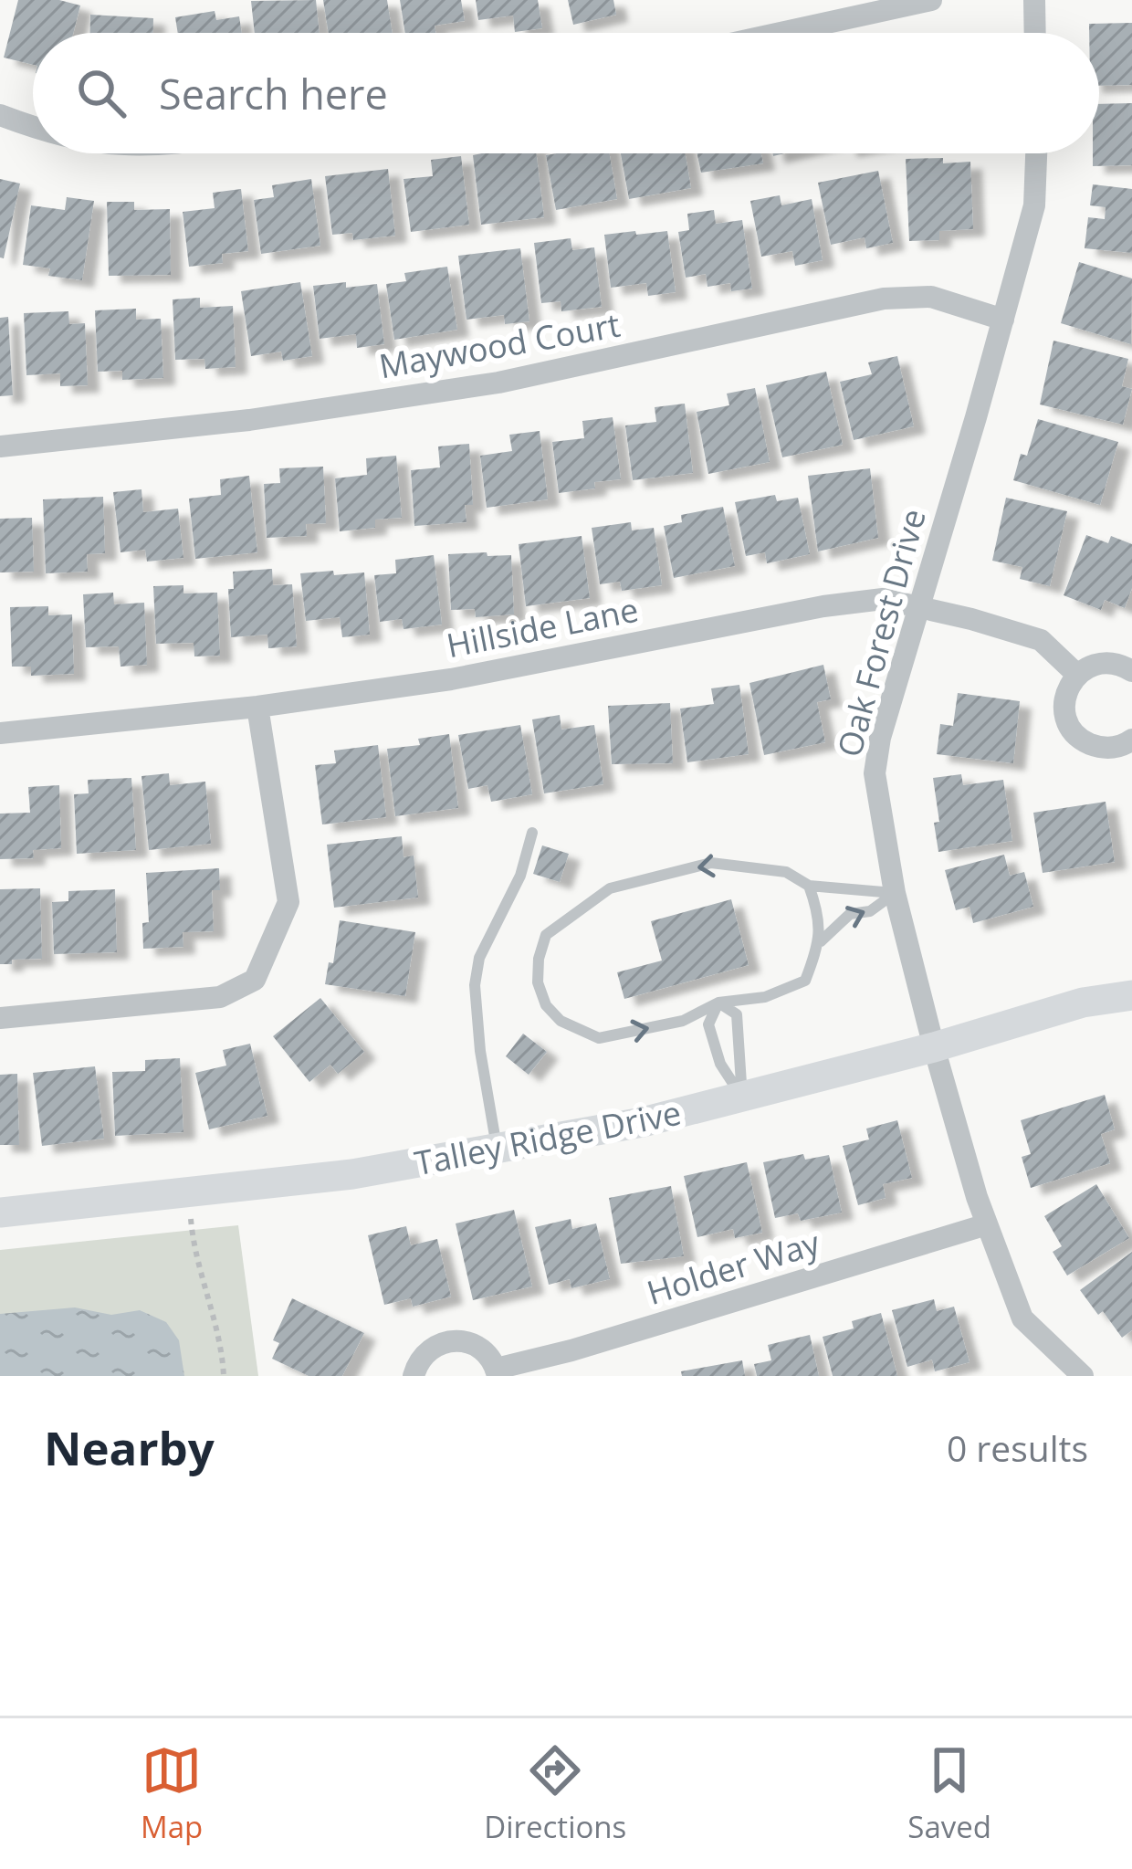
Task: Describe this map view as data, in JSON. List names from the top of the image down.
{
  "streets": {
    "street": [
      "Maywood Court",
      "Hillside Lane",
      "Oak Forest Drive",
      "Talley Ridge Drive",
      "Holder Way"
    ]
  },
  "crossings": [
    ["Maywood Court", "Oak Forest Drive"],
    ["Hillside Lane", "Oak Forest Drive"],
    ["Oak Forest Drive", "Talley Ridge Drive"],
    ["Oak Forest Drive", "Holder Way"]
  ],
  "page": {
    "search": "Search here",
    "heading": ["Nearby", "0 results"],
    "nav": ["Map", "Directions", "Saved"]
  }
}
